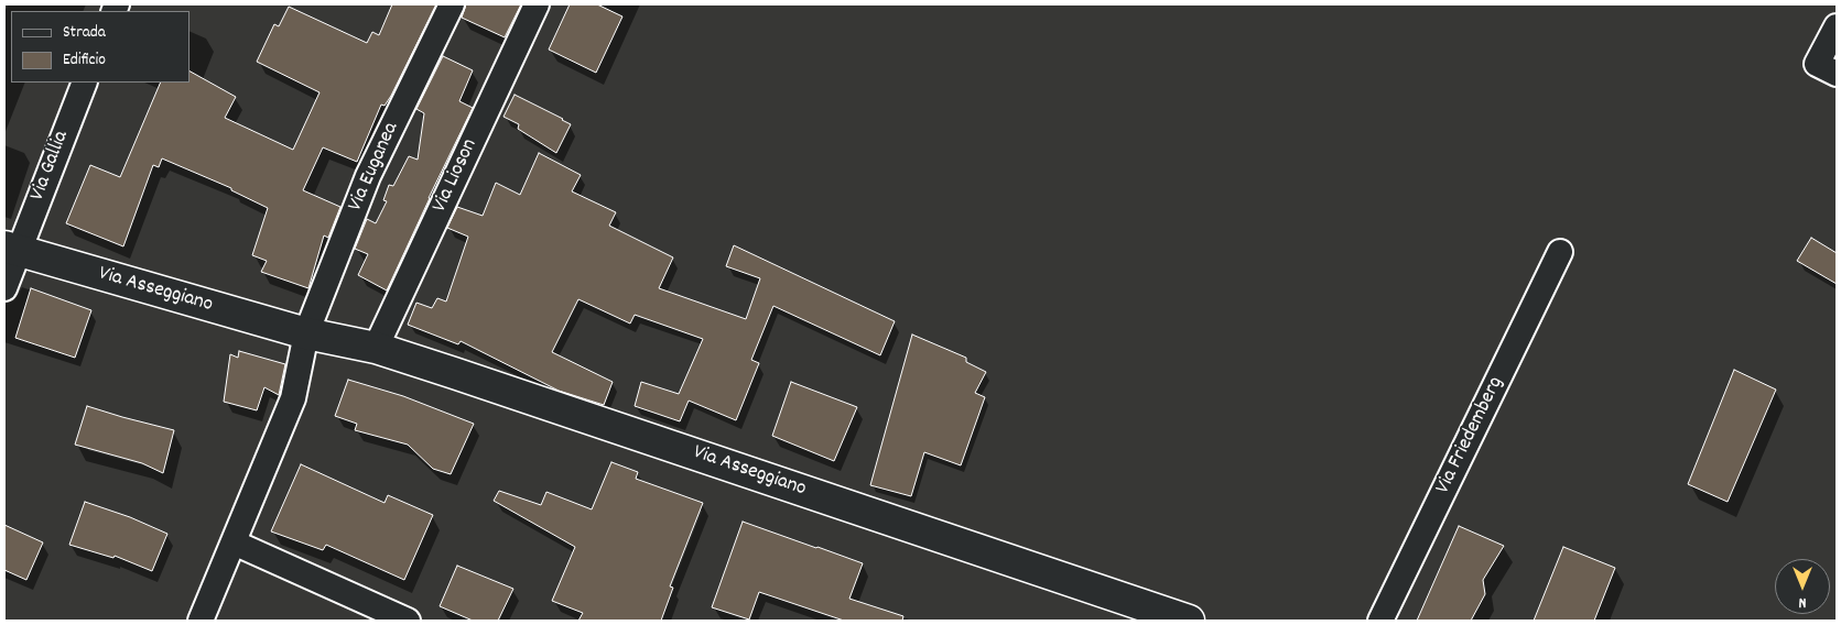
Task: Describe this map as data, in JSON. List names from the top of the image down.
{
  "streets": {
    "street": [
      "Via Gallia",
      "Via Euganea",
      "Via Lioson",
      "Via Asseggiano",
      "Via Friedemberg"
    ]
  },
  "crossings": [
    ["Via Gallia", "Via Asseggiano"],
    ["Via Euganea", "Via Asseggiano"],
    ["Via Lioson", "Via Asseggiano"]
  ],
  "legend": ["Strada", "Edificio"],
  "north": "bottom"
}
